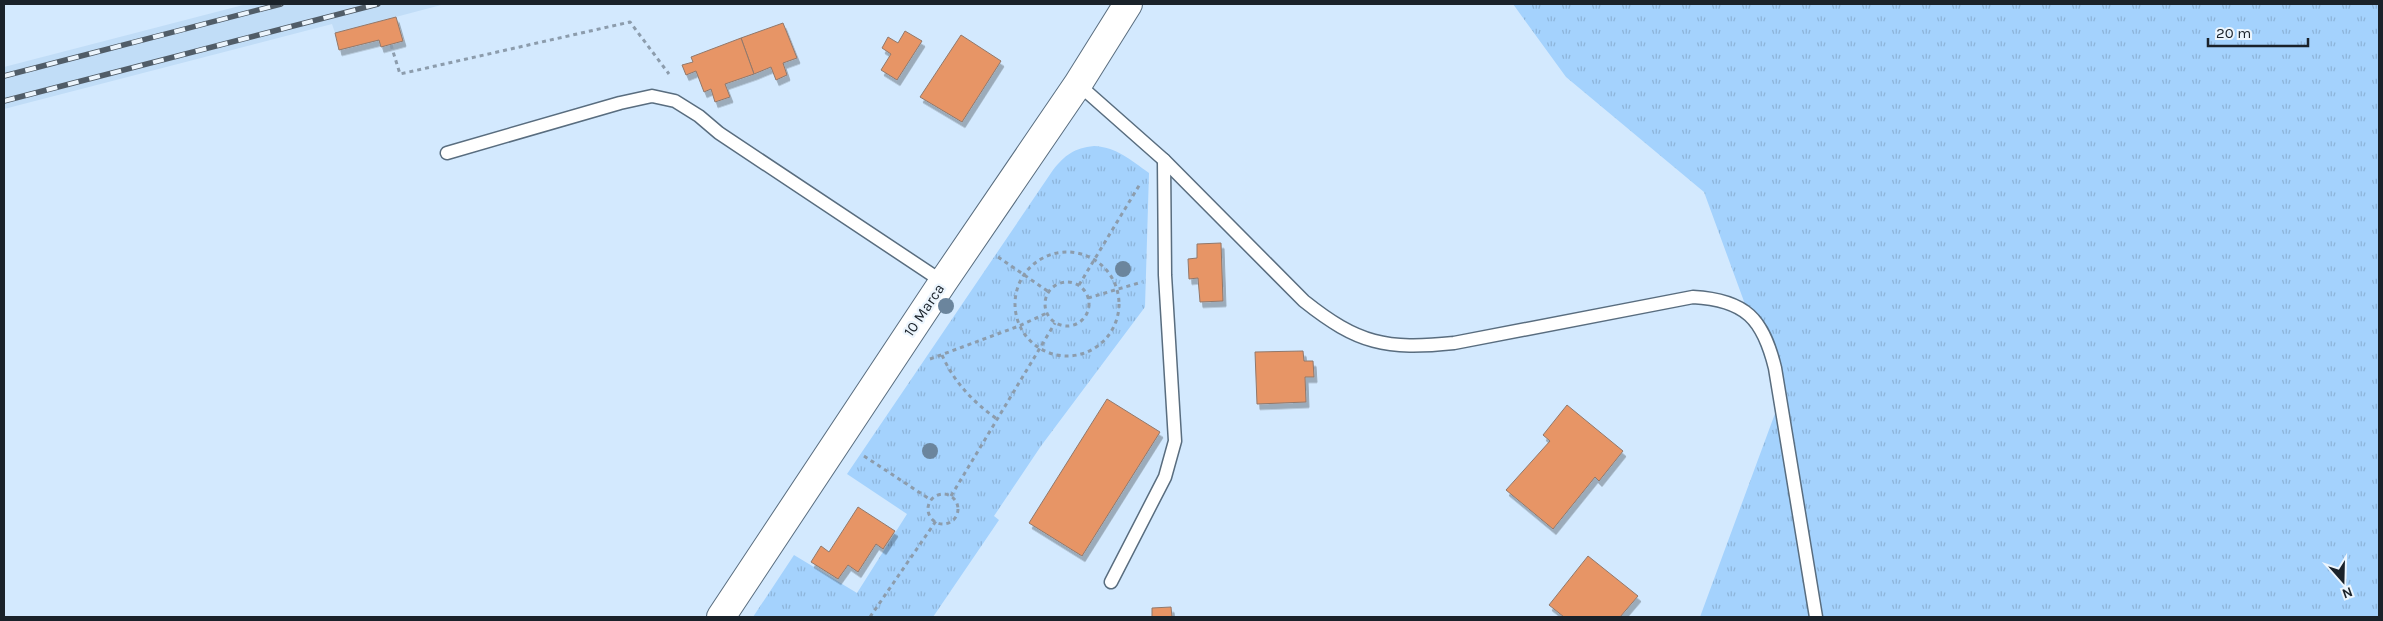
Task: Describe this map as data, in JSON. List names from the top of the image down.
{
  "streets": {
    "street": ["10 Marca"]
  },
  "scale_bar": "20 m",
  "north": "bottom"
}
